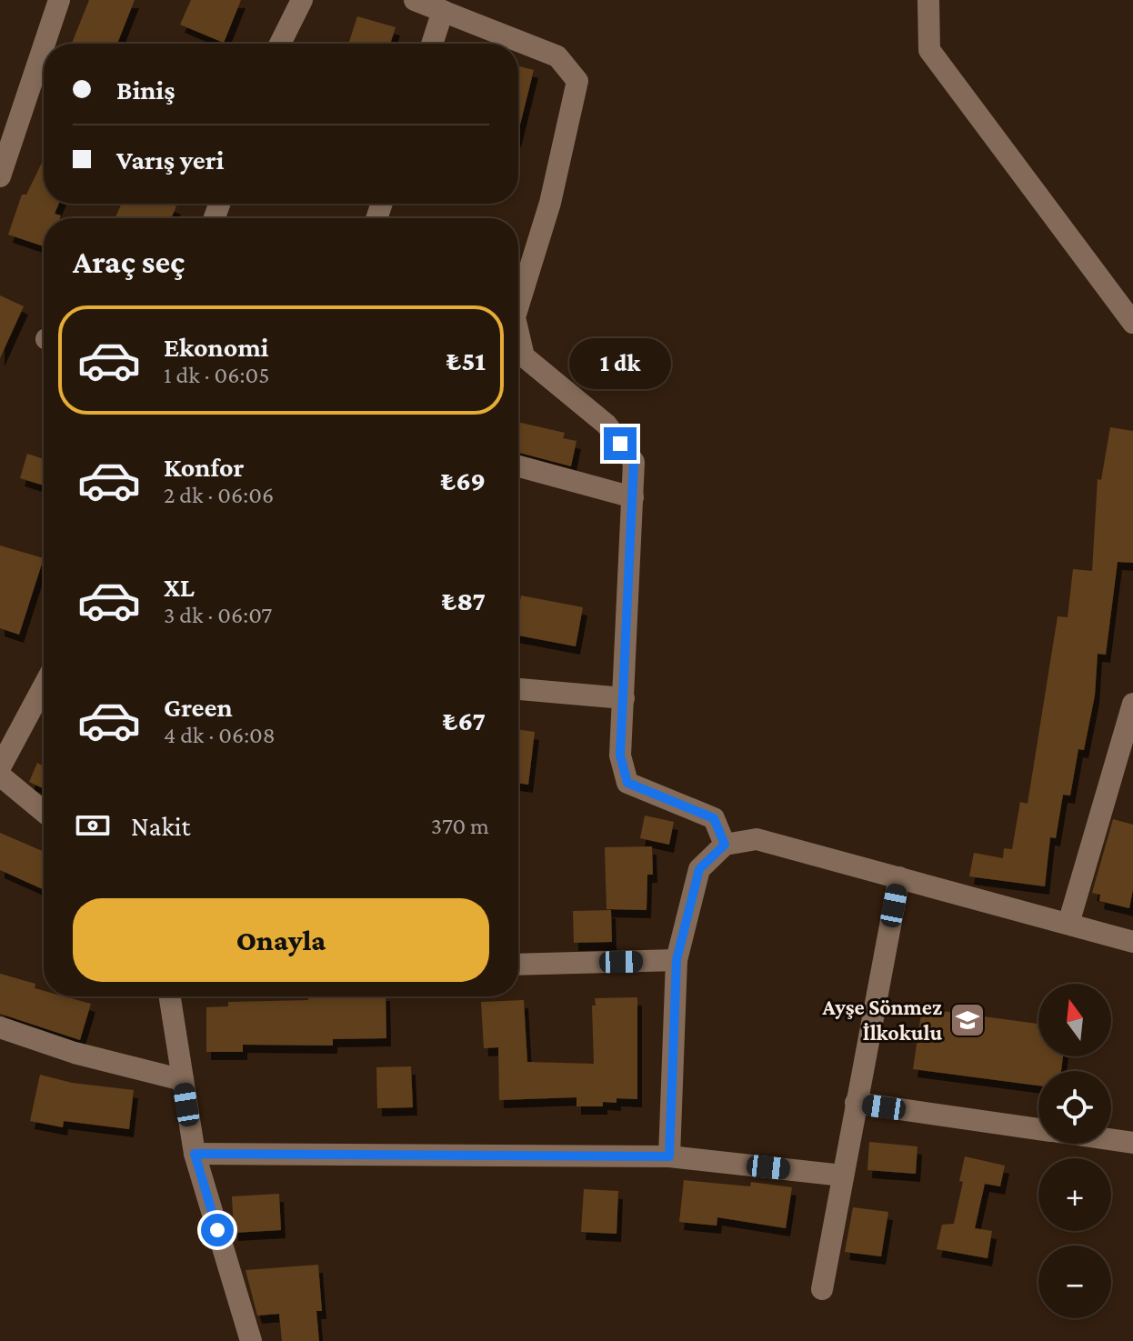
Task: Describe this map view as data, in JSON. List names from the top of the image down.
{
  "places": {
    "school or university": ["Ayşe Sönmez İlkokulu"]
  },
  "north": "top",
  "page": {
    "banner": ["Biniş", "Varış yeri"],
    "heading": "Araç seç",
    "list": [
      {
        "name": "Ekonomi",
        "note": "1 dk · 06:05",
        "value": "₺51"
      },
      {
        "name": "Konfor",
        "note": "2 dk · 06:06",
        "value": "₺69"
      },
      {
        "name": "XL",
        "note": "3 dk · 06:07",
        "value": "₺87"
      },
      {
        "name": "Green",
        "note": "4 dk · 06:08",
        "value": "₺67"
      }
    ],
    "bubble": "1 dk",
    "pay": ["Nakit", "370 m"],
    "buttons": "Onayla",
    "map_buttons": ["+", "−"]
  }
}
